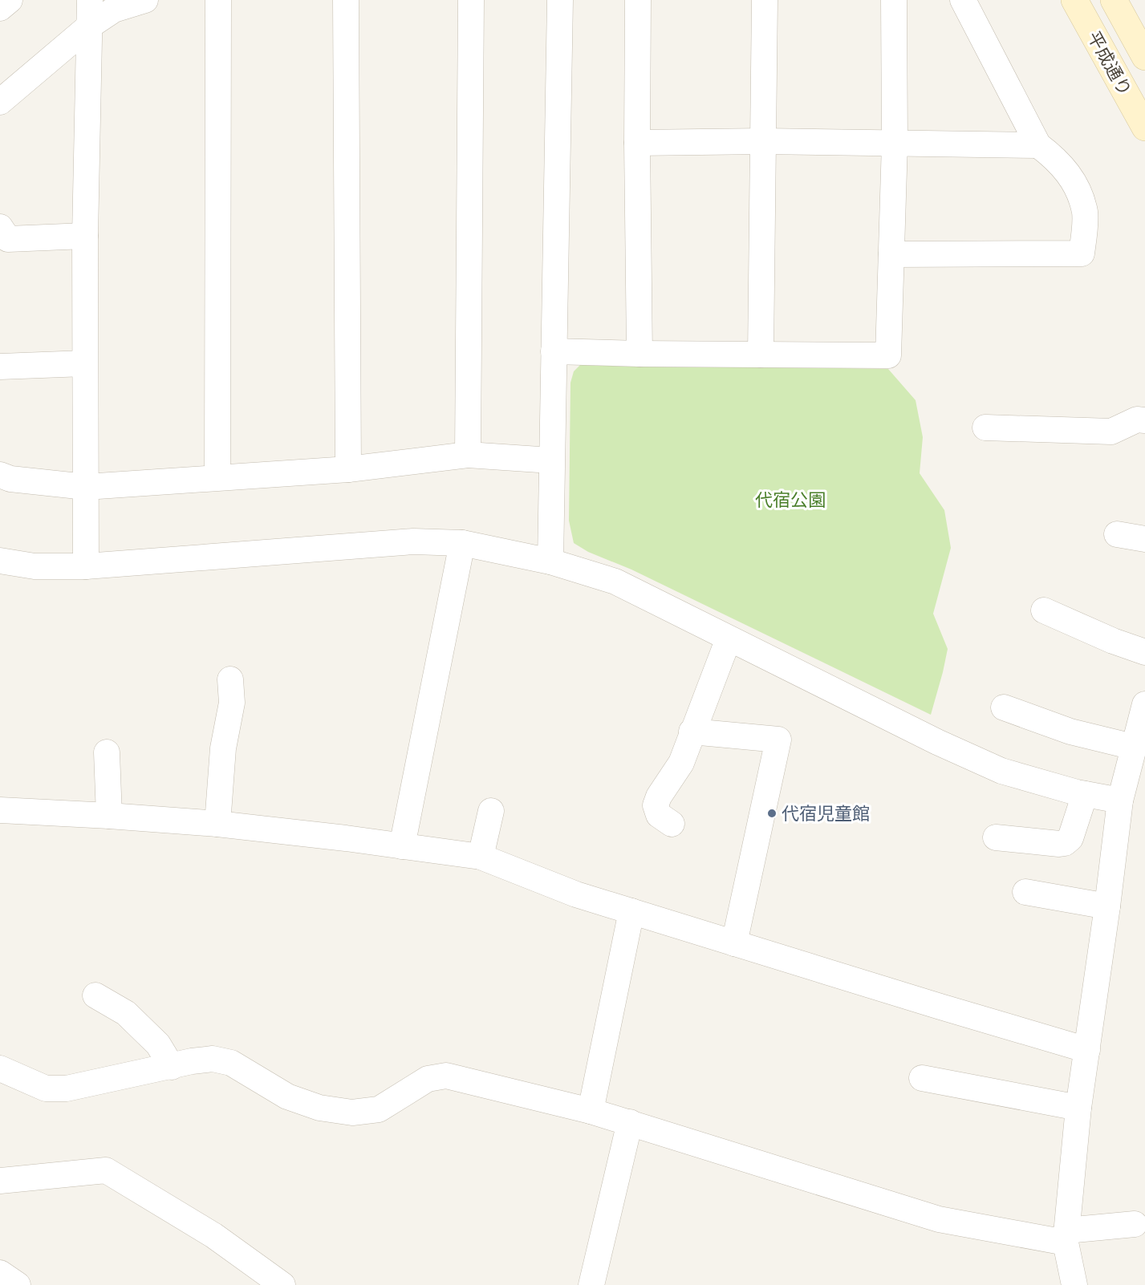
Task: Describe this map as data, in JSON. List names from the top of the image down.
{
  "streets": {
    "street": ["平成通り"]
  },
  "parks": ["代宿公園"],
  "places": ["代宿児童館"]
}
